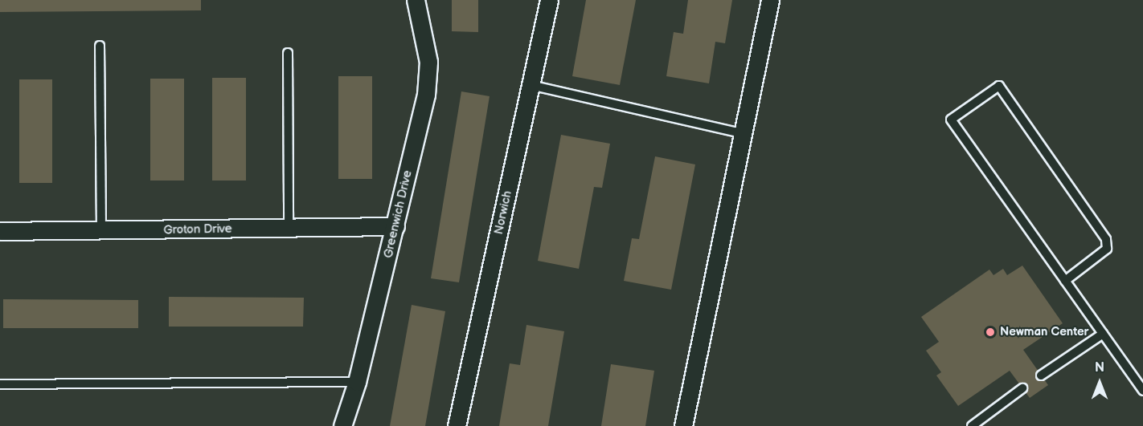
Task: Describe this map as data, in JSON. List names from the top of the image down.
{
  "streets": {
    "street": ["Norwich", "Greenwich Drive", "Groton Drive"]
  },
  "crossings": [
    ["Greenwich Drive", "Groton Drive"]
  ],
  "places": ["Newman Center"],
  "north": "top"
}
